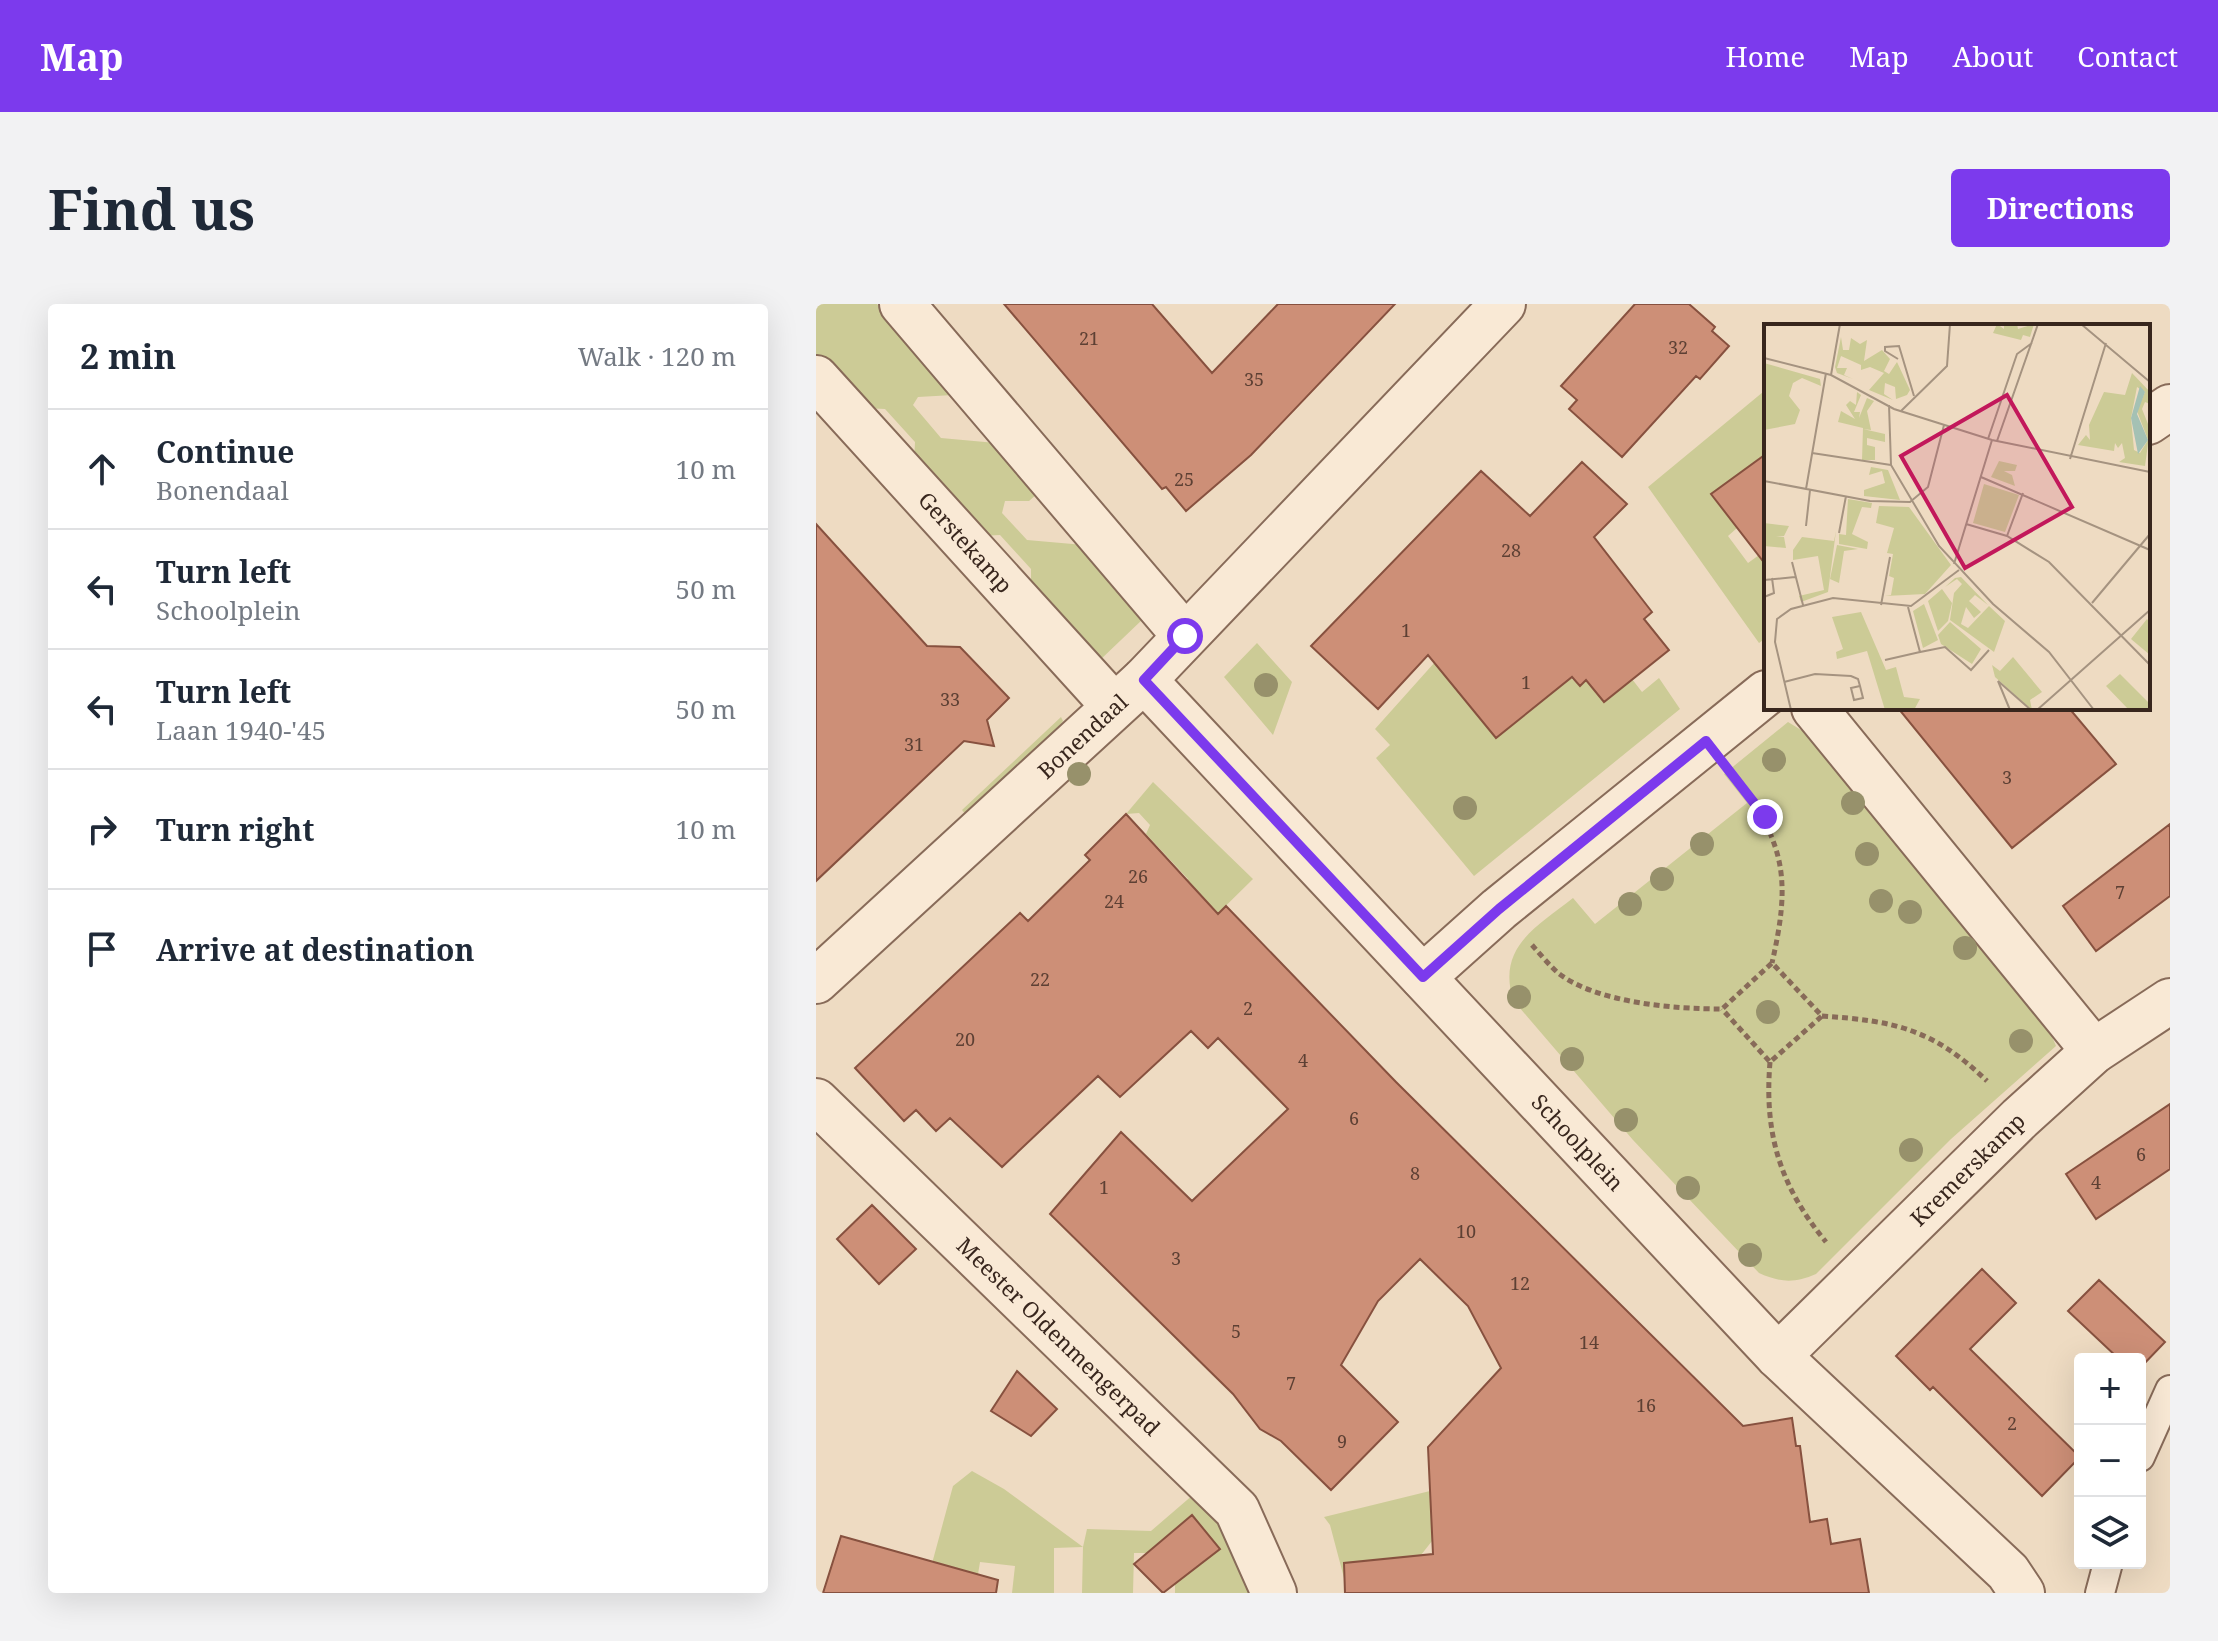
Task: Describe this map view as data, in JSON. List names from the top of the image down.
{
  "streets": {
    "street": [
      "Gerstekamp",
      "Bonendaal",
      "Schoolplein",
      "Kremerskamp",
      "Meester Oldenmengerpad"
    ]
  },
  "crossings": [
    ["Gerstekamp", "Bonendaal"],
    ["Gerstekamp", "Schoolplein"],
    ["Bonendaal", "Schoolplein"],
    ["Schoolplein", "Kremerskamp"]
  ],
  "house_numbers": [
    "21",
    "32",
    "35",
    "25",
    "28",
    "1",
    "1",
    "33",
    "31",
    "3",
    "26",
    "7",
    "24",
    "22",
    "2",
    "20",
    "4",
    "6",
    "6",
    "8",
    "4",
    "1",
    "10",
    "3",
    "12",
    "5",
    "14",
    "7",
    "16",
    "2",
    "9"
  ],
  "page": {
    "header": "Map",
    "nav": [
      "Home",
      "Map",
      "About",
      "Contact"
    ],
    "buttons": "Directions",
    "title": "Find us",
    "heading": ["2 min", "Walk · 120 m"],
    "list": [
      ["Continue", "Bonendaal", "10 m"],
      ["Turn left", "Schoolplein", "50 m"],
      ["Turn left", "Laan 1940-'45", "50 m"],
      ["Turn right", "10 m"],
      "Arrive at destination"
    ],
    "map_buttons": ["+", "−"]
  }
}
